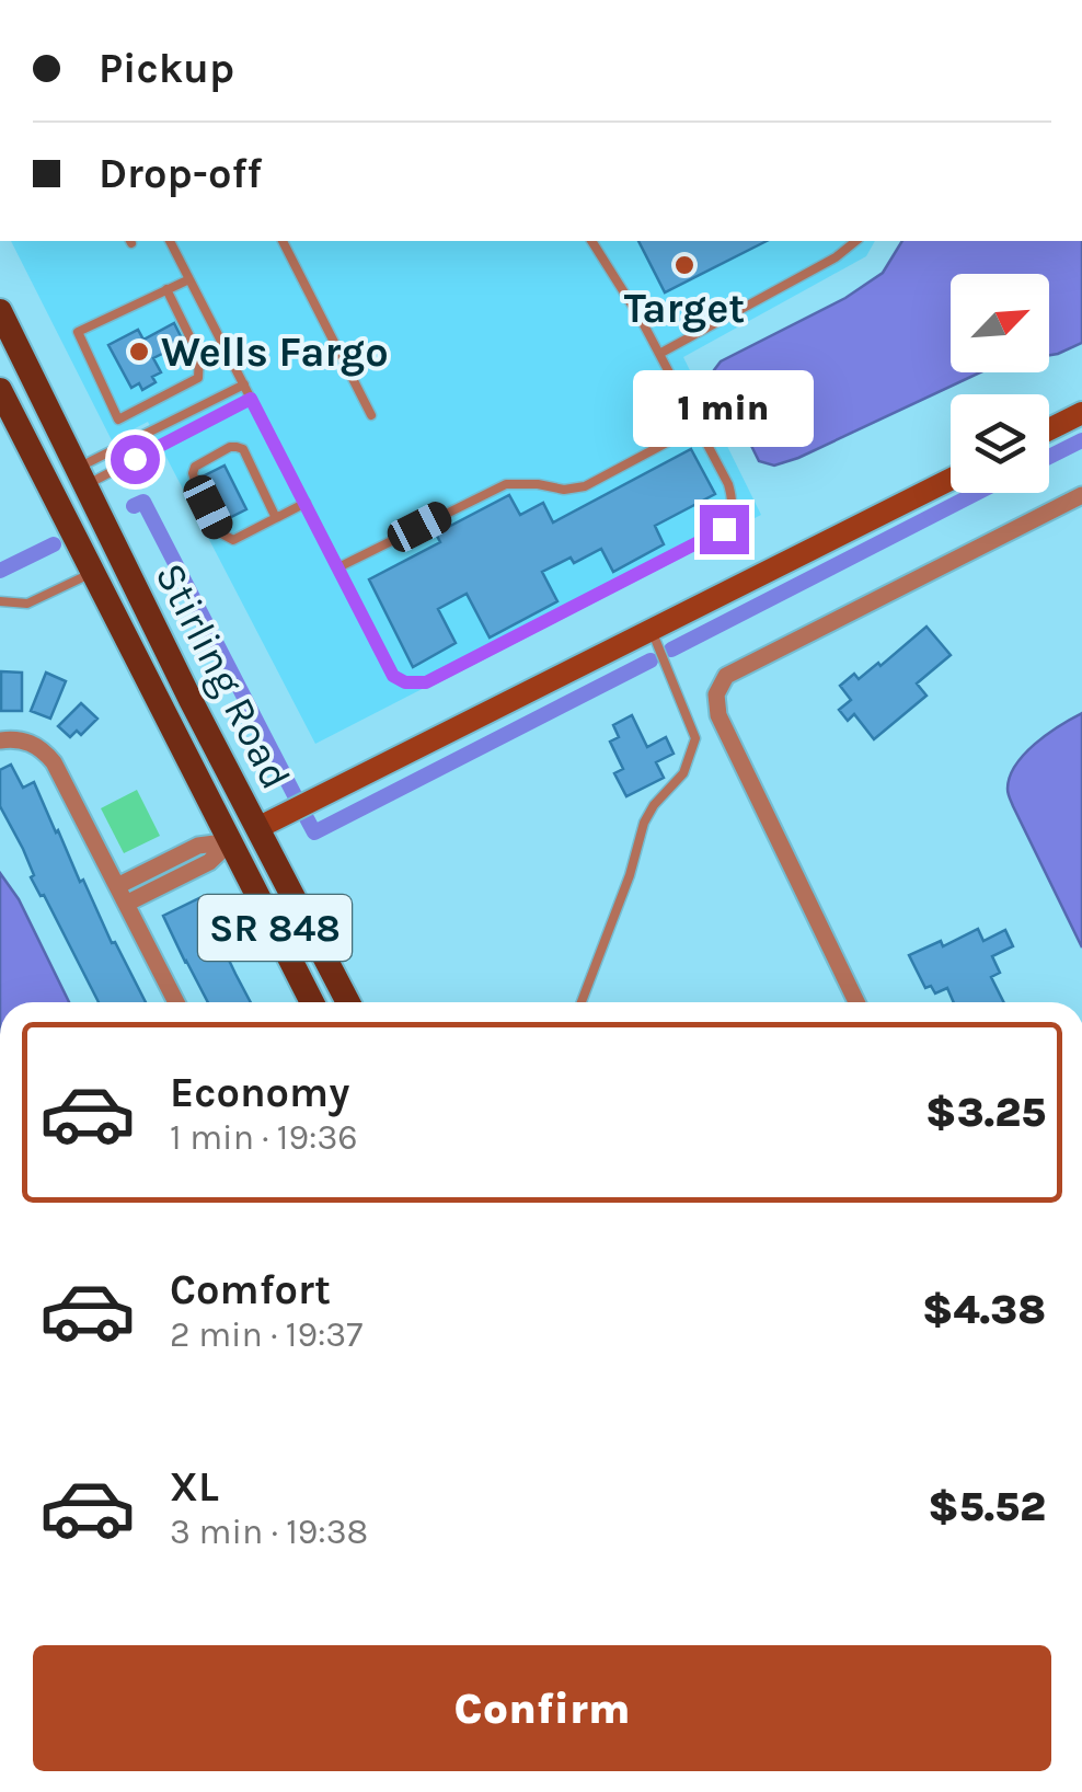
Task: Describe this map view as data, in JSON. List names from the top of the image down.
{
  "streets": {
    "main road": ["Stirling Road", "SR 848"]
  },
  "places": ["Target", "Wells Fargo"],
  "north": "top right",
  "page": {
    "banner": ["Pickup", "Drop-off"],
    "bubble": "1 min",
    "list": [
      {
        "name": "Economy",
        "note": "1 min · 19:36",
        "value": "$3.25"
      },
      {
        "name": "Comfort",
        "note": "2 min · 19:37",
        "value": "$4.38"
      },
      {
        "name": "XL",
        "note": "3 min · 19:38",
        "value": "$5.52"
      }
    ],
    "buttons": "Confirm"
  }
}
